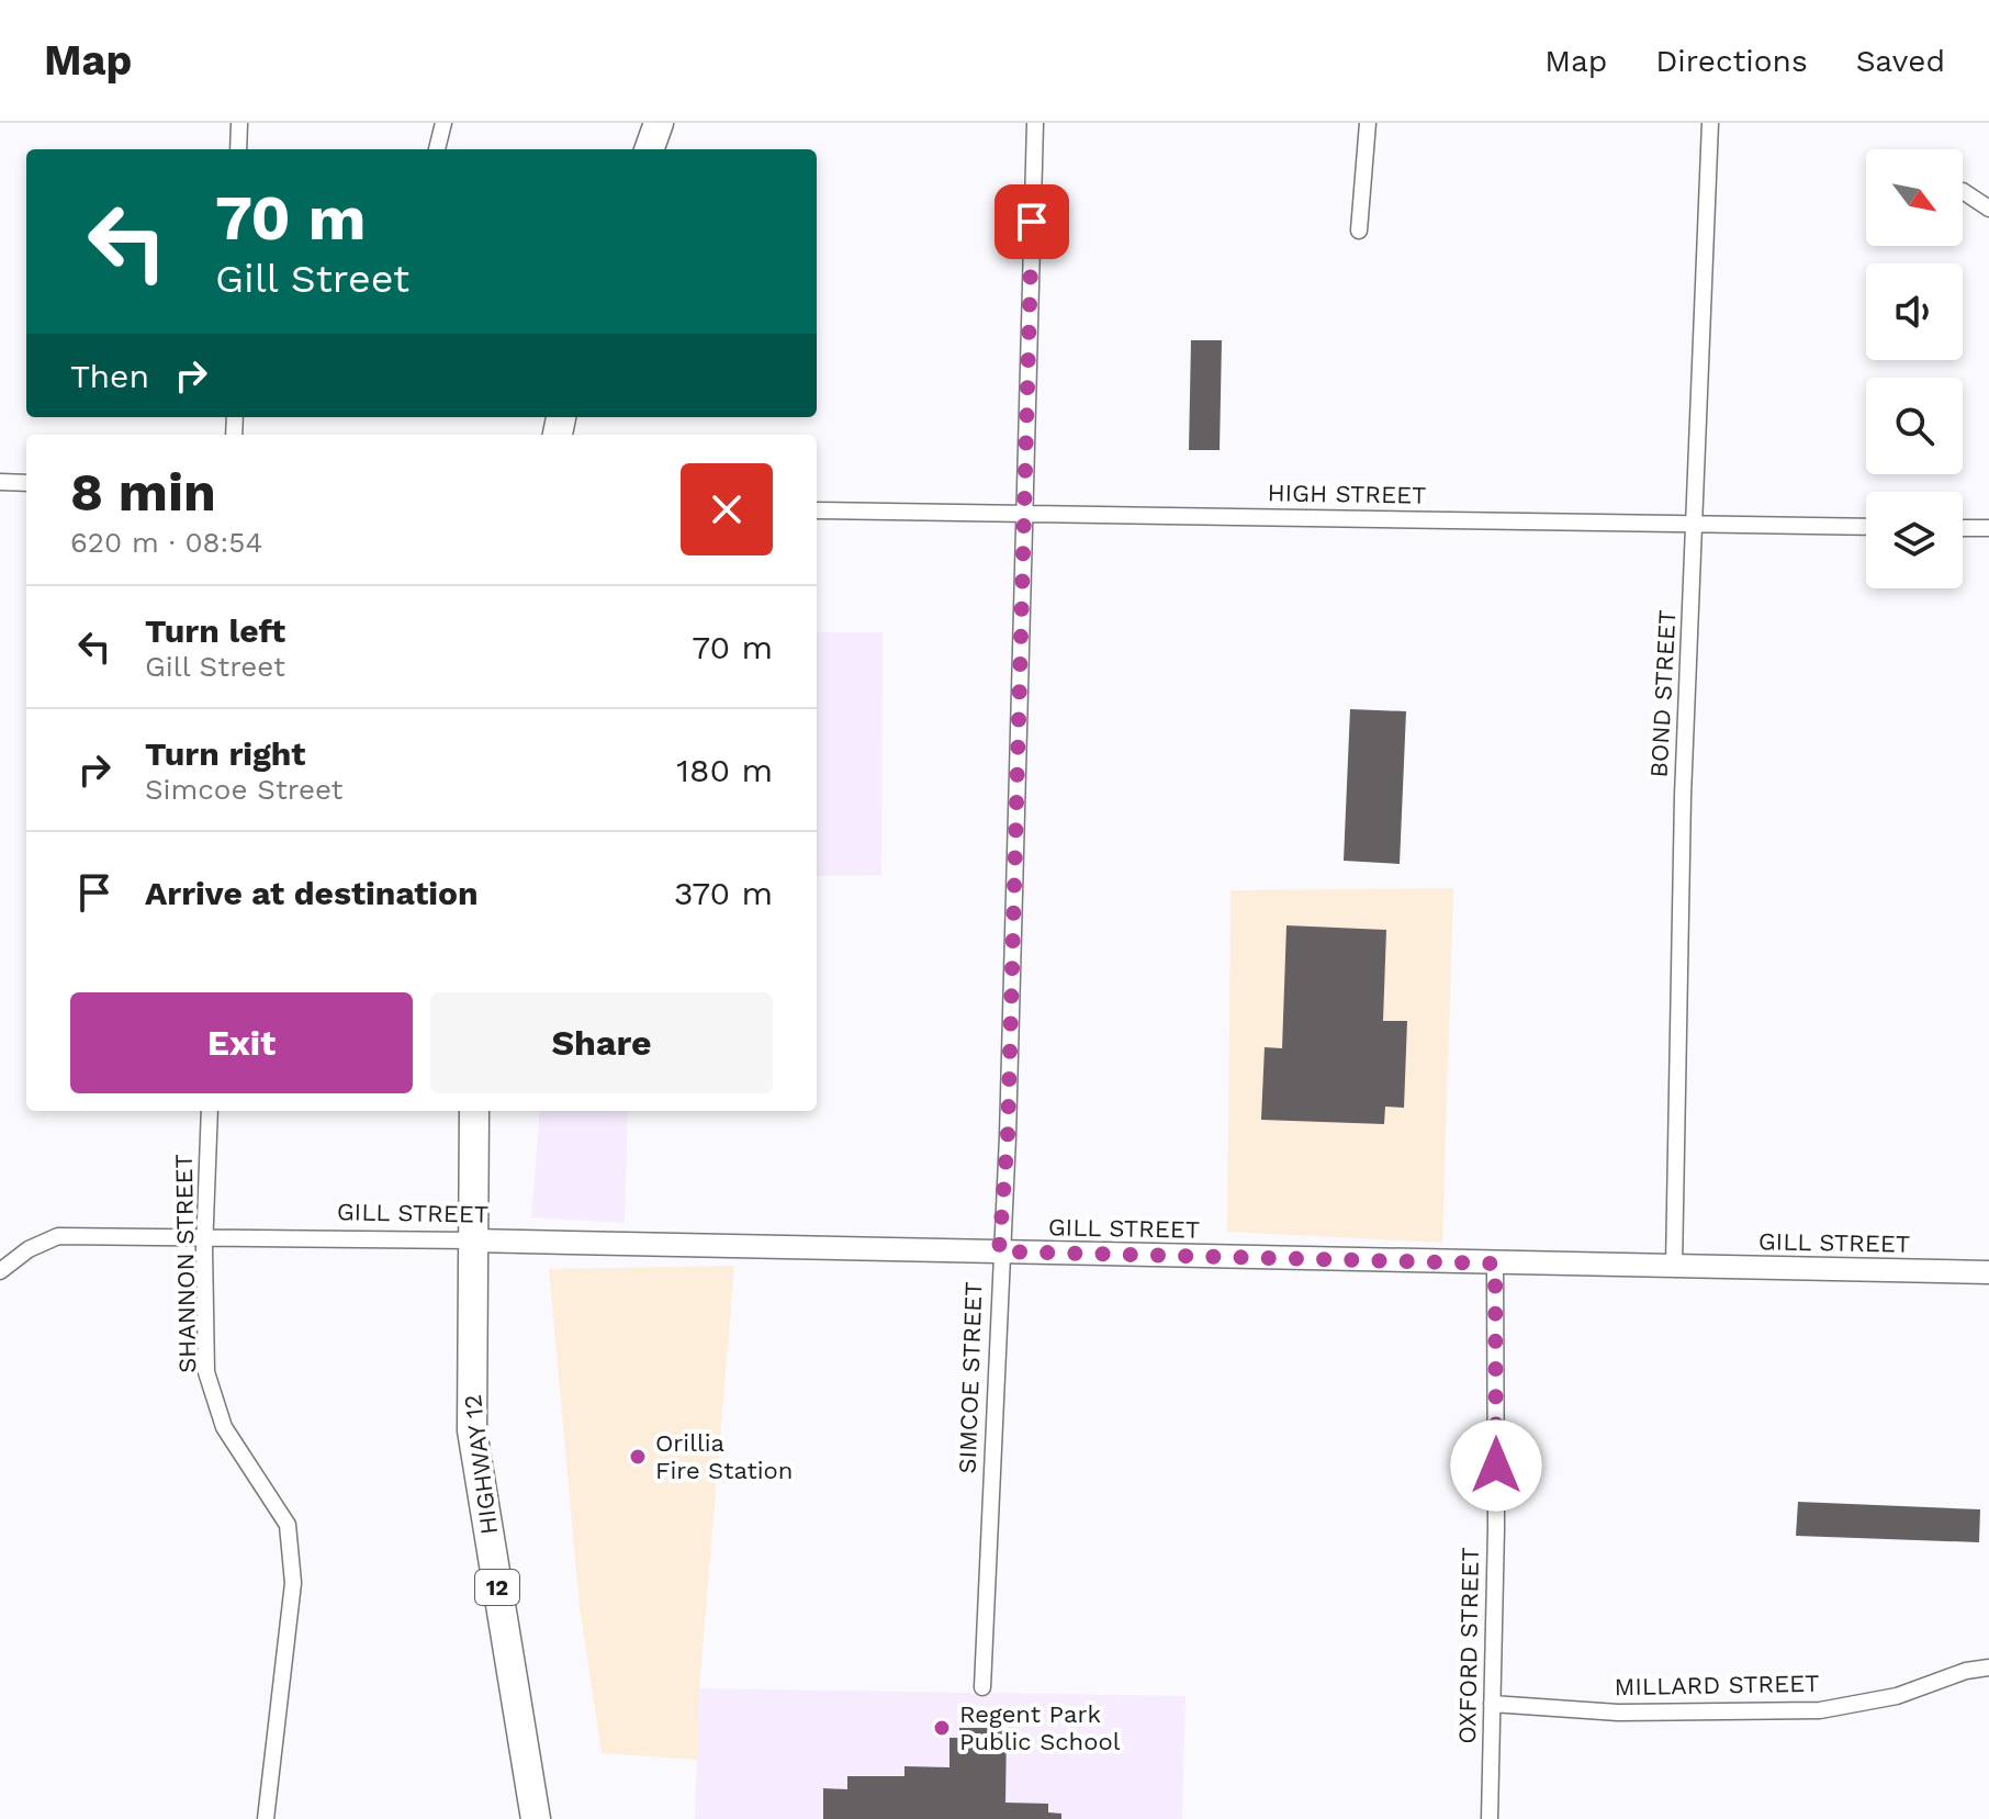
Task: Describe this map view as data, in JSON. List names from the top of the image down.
{
  "streets": {
    "highway": ["HIGHWAY 12", "12"],
    "main road": ["GILL STREET"],
    "street": [
      "HIGH STREET",
      "BOND STREET",
      "SHANNON STREET",
      "SIMCOE STREET",
      "OXFORD STREET",
      "MILLARD STREET"
    ]
  },
  "crossings": [
    ["HIGH STREET", "BOND STREET"],
    ["HIGH STREET", "SIMCOE STREET"],
    ["BOND STREET", "GILL STREET"],
    ["GILL STREET", "SHANNON STREET"],
    ["GILL STREET", "SIMCOE STREET"],
    ["GILL STREET", "HIGHWAY 12"],
    ["GILL STREET", "OXFORD STREET"],
    ["OXFORD STREET", "MILLARD STREET"]
  ],
  "places": ["Orillia Fire Station", "Regent Park Public School"],
  "north": "bottom right",
  "page": {
    "header": "Map",
    "nav": ["Map", "Directions", "Saved"],
    "turn": ["70 m", "Gill Street"],
    "then": "Then",
    "heading": ["8 min", "620 m · 08:54"],
    "list": [
      {
        "name": "Turn left",
        "note": "Gill Street",
        "value": "70 m"
      },
      {
        "name": "Turn right",
        "note": "Simcoe Street",
        "value": "180 m"
      },
      {
        "name": "Arrive at destination",
        "value": "370 m"
      }
    ],
    "buttons": ["Exit", "Share"]
  }
}
